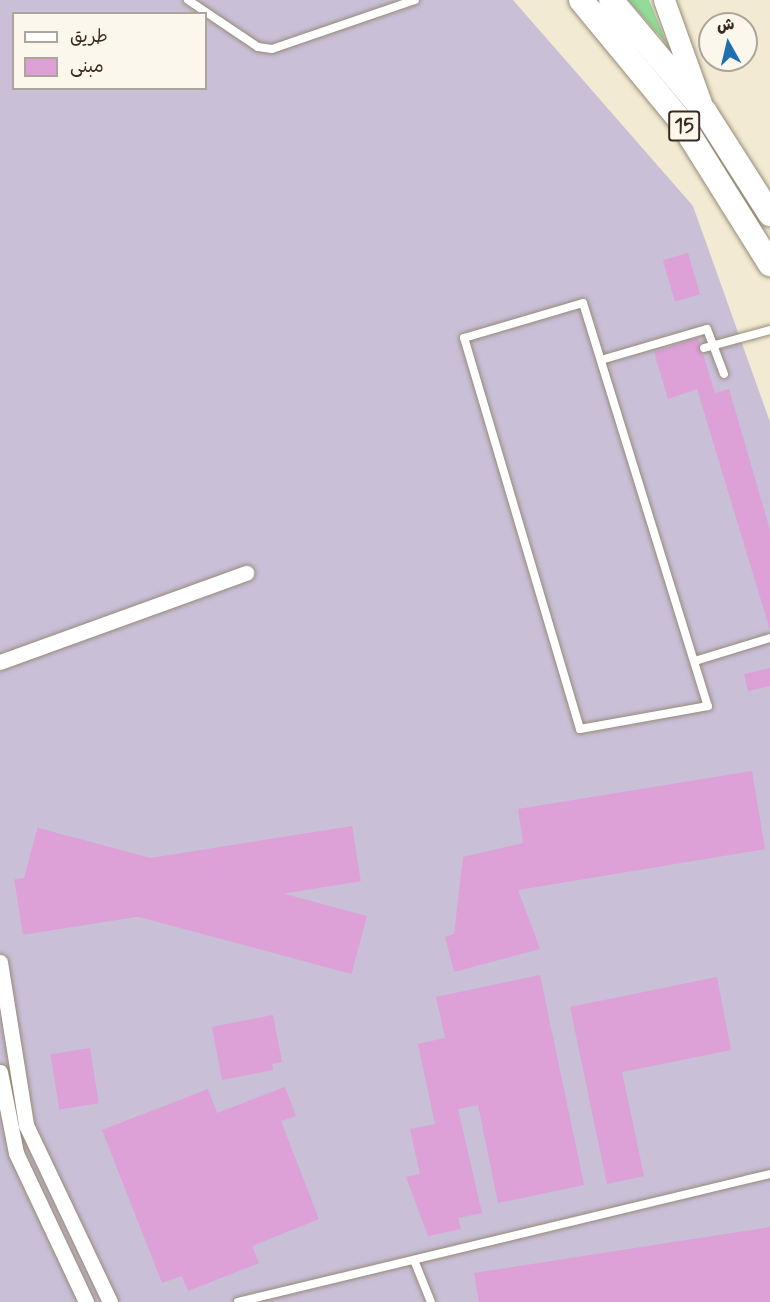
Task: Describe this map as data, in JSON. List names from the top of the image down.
{
  "streets": {
    "highway": ["15"]
  },
  "legend": ["طريق", "مبنى"],
  "north": "top"
}
